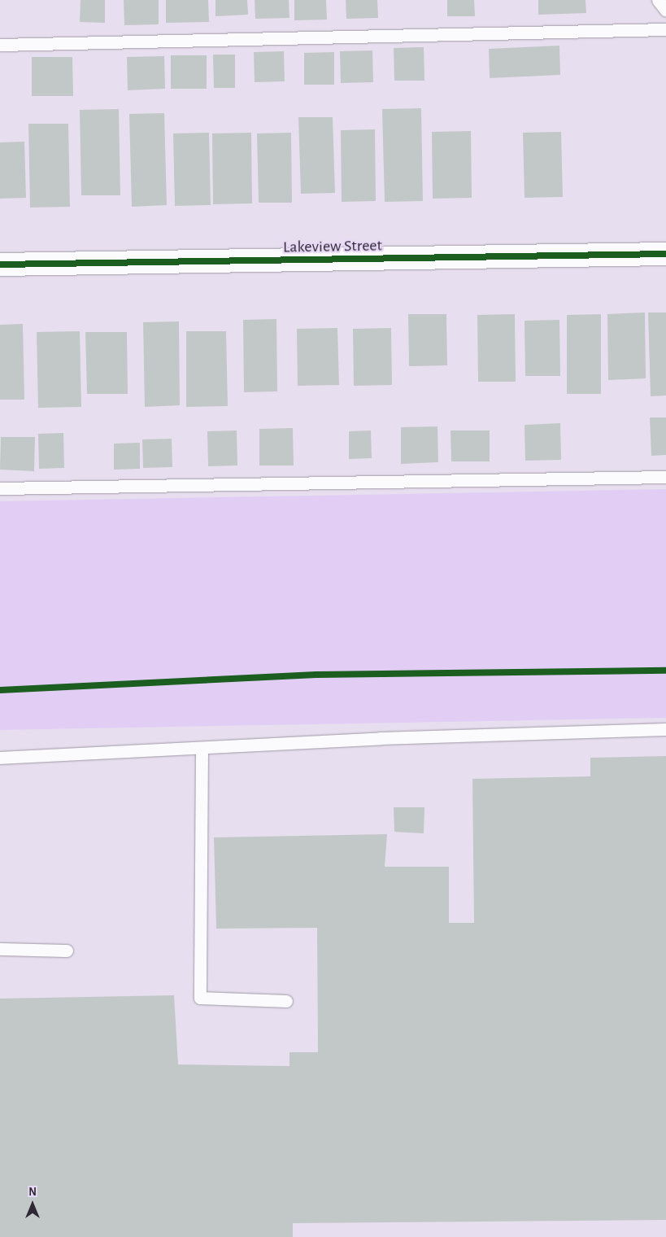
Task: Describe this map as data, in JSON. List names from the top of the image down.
{
  "streets": {
    "street": ["Lakeview Street"]
  },
  "north": "top"
}
